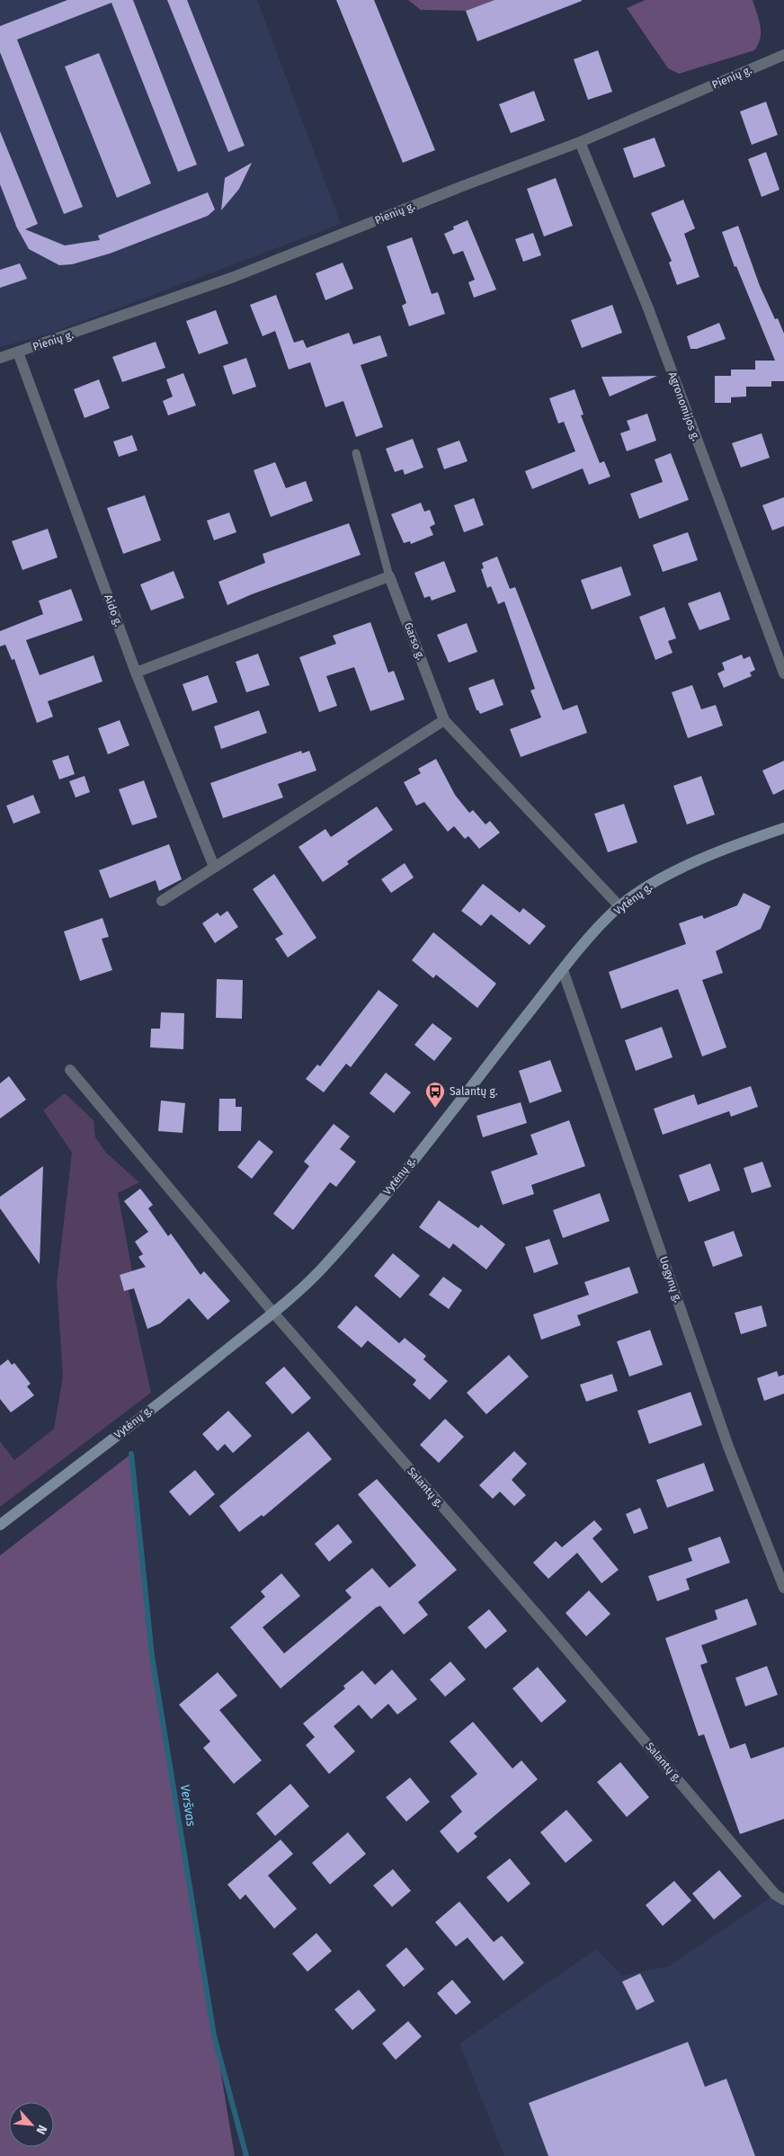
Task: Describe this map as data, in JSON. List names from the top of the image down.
{
  "streets": {
    "main road": ["Vytėnų g."],
    "street": [
      "Pienių g.",
      "Agronomijos g.",
      "Aido g.",
      "Garso g.",
      "Uogynų g.",
      "Salantų g."
    ]
  },
  "crossings": [
    ["Pienių g.", "Agronomijos g."],
    ["Pienių g.", "Aido g."],
    ["Garso g.", "Vytėnų g."],
    ["Vytėnų g.", "Uogynų g."],
    ["Vytėnų g.", "Salantų g."]
  ],
  "water": ["Veršvas"],
  "places": {
    "bus stop": ["Salantų g."]
  },
  "north": "bottom right"
}
